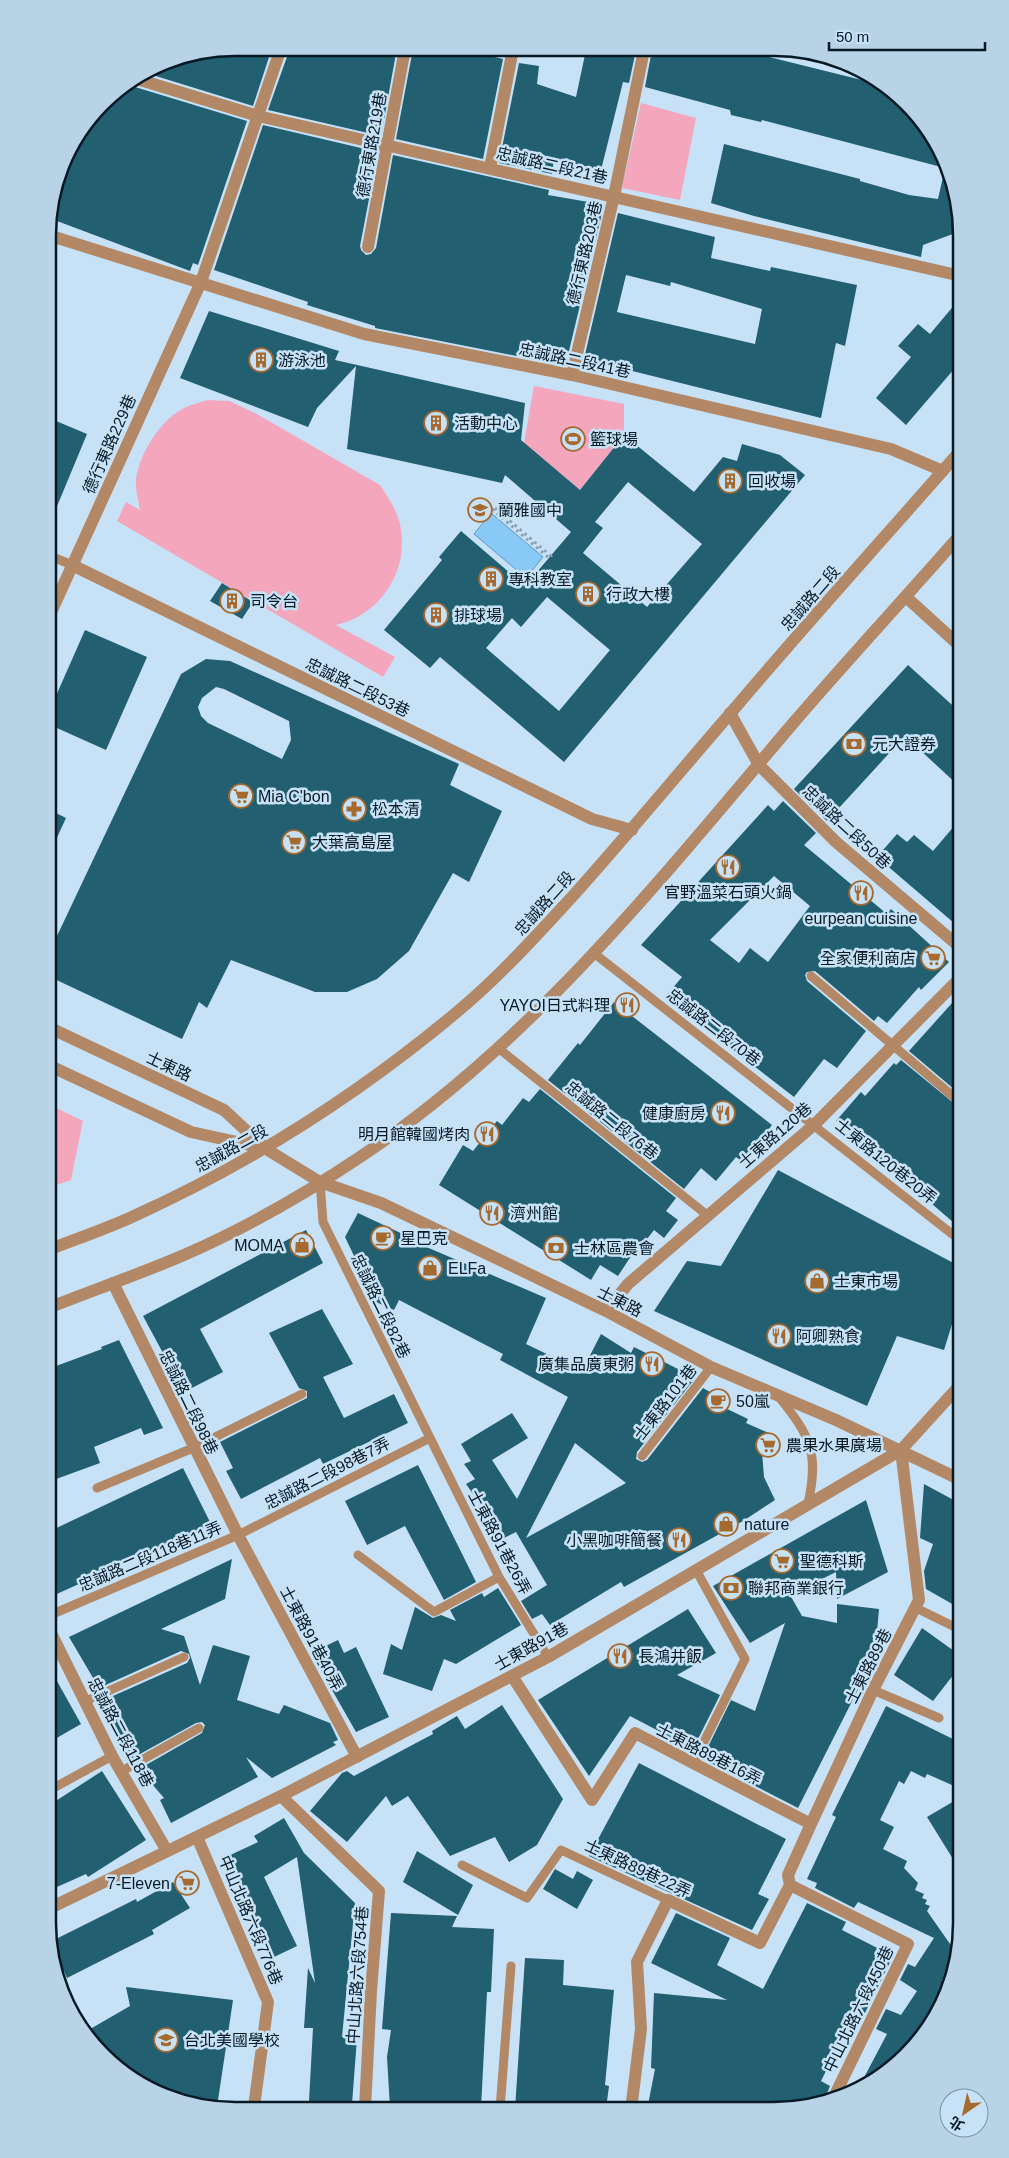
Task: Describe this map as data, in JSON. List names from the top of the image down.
{
  "streets": {
    "street": [
      "德行東路219巷",
      "忠誠路二段21巷",
      "德行東路203巷",
      "忠誠路二段41巷",
      "德行東路229巷",
      "忠誠路二段",
      "忠誠路二段53巷",
      "忠誠路二段50巷",
      "士東路",
      "士東路120巷",
      "忠誠路二段98巷",
      "士東路91巷40弄",
      "士東路91巷",
      "士東路89巷",
      "忠誠路二段118巷",
      "士東路89巷16弄",
      "士東路89巷22弄",
      "中山北路六段776巷",
      "中山北路六段754巷",
      "中山北路六段450巷"
    ],
    "lane": [
      "忠誠路二段70巷",
      "忠誠路二段76巷",
      "士東路120巷20弄",
      "忠誠路二段82巷",
      "士東路101巷",
      "忠誠路二段98巷7弄",
      "士東路91巷26弄",
      "忠誠路二段118巷11弄"
    ]
  },
  "crossings": [
    ["德行東路219巷", "忠誠路二段21巷"],
    ["忠誠路二段21巷", "德行東路203巷"],
    ["忠誠路二段21巷", "德行東路229巷"],
    ["德行東路203巷", "忠誠路二段41巷"],
    ["忠誠路二段41巷", "德行東路229巷"],
    ["忠誠路二段41巷", "忠誠路二段"],
    ["德行東路229巷", "忠誠路二段53巷"],
    ["忠誠路二段", "忠誠路二段53巷"],
    ["忠誠路二段", "忠誠路二段50巷"],
    ["忠誠路二段", "士東路"],
    ["忠誠路二段70巷", "士東路120巷"],
    ["忠誠路二段70巷", "士東路120巷20弄"],
    ["士東路", "士東路120巷"],
    ["士東路", "忠誠路二段82巷"],
    ["士東路", "士東路101巷"],
    ["士東路", "士東路91巷"],
    ["士東路", "士東路89巷"],
    ["忠誠路二段76巷", "士東路120巷"],
    ["士東路120巷", "士東路120巷20弄"],
    ["忠誠路二段82巷", "忠誠路二段98巷7弄"],
    ["忠誠路二段82巷", "士東路91巷26弄"],
    ["忠誠路二段98巷", "忠誠路二段98巷7弄"],
    ["忠誠路二段98巷", "忠誠路二段118巷11弄"],
    ["忠誠路二段98巷", "士東路91巷40弄"],
    ["忠誠路二段98巷7弄", "士東路91巷26弄"],
    ["忠誠路二段98巷7弄", "忠誠路二段118巷11弄"],
    ["忠誠路二段98巷7弄", "士東路91巷40弄"],
    ["士東路91巷26弄", "士東路91巷"],
    ["忠誠路二段118巷11弄", "士東路91巷40弄"],
    ["士東路91巷40弄", "士東路91巷"],
    ["士東路91巷", "士東路89巷"],
    ["士東路91巷", "忠誠路二段118巷"],
    ["士東路91巷", "士東路89巷16弄"],
    ["士東路91巷", "中山北路六段776巷"],
    ["士東路91巷", "中山北路六段754巷"],
    ["士東路89巷", "士東路89巷16弄"],
    ["士東路89巷", "士東路89巷22弄"],
    ["士東路89巷", "中山北路六段450巷"],
    ["士東路89巷22弄", "中山北路六段450巷"]
  ],
  "places": {
    "building": [
      "游泳池",
      "活動中心",
      "回收場",
      "專科教室",
      "行政大樓",
      "司令台",
      "排球場"
    ],
    "sports": ["籃球場"],
    "school or university": ["蘭雅國中", "台北美國學校"],
    "bank": ["元大證券", "士林區農會", "聯邦商業銀行"],
    "supermarket": [
      "Mia C'bon",
      "大葉高島屋",
      "全家便利商店",
      "農果水果廣場",
      "聖德科斯",
      "7-Eleven"
    ],
    "pharmacy": ["松本清"],
    "restaurant": [
      "官野溫菜石頭火鍋",
      "eurpean cuisine",
      "YAYOI日式料理",
      "健康廚房",
      "明月館韓國烤肉",
      "濟州館",
      "阿卿熟食",
      "廣集品廣東粥",
      "小黑咖啡簡餐",
      "長鴻井飯"
    ],
    "cafe": ["星巴克", "50嵐"],
    "shop": [
      "MOMA",
      "ELFa",
      "士東市場",
      "nature"
    ]
  },
  "scale_bar": "50 m",
  "north": "bottom left"
}
